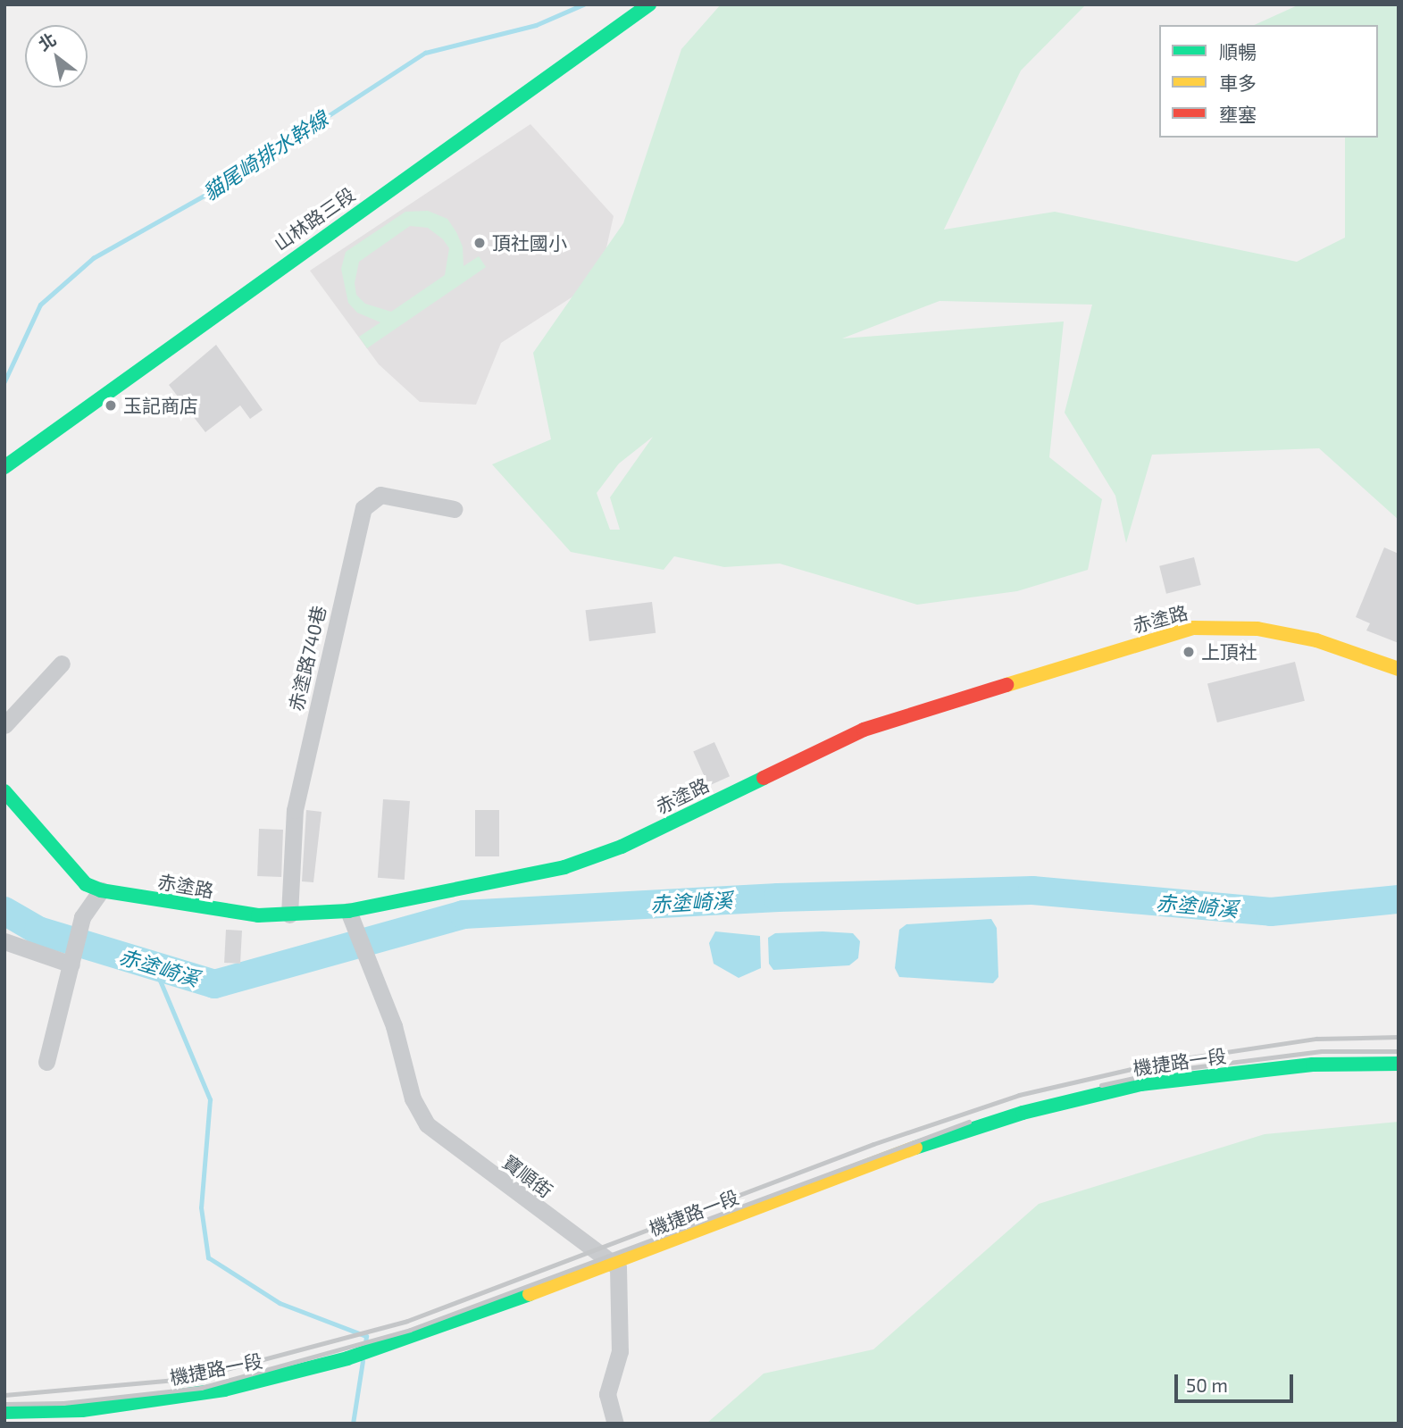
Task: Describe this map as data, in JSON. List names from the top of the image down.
{
  "streets": {
    "street": [
      "山林路三段",
      "赤塗路",
      "赤塗路740巷",
      "機捷路一段",
      "寶順街"
    ]
  },
  "crossings": [
    ["赤塗路", "赤塗路740巷"],
    ["赤塗路", "寶順街"],
    ["機捷路一段", "寶順街"]
  ],
  "water": ["貓尾崎排水幹線", "赤塗崎溪"],
  "places": ["頂社國小", "玉記商店", "上頂社"],
  "legend": ["順暢", "車多", "壅塞"],
  "scale_bar": "50 m",
  "north": "top left"
}
